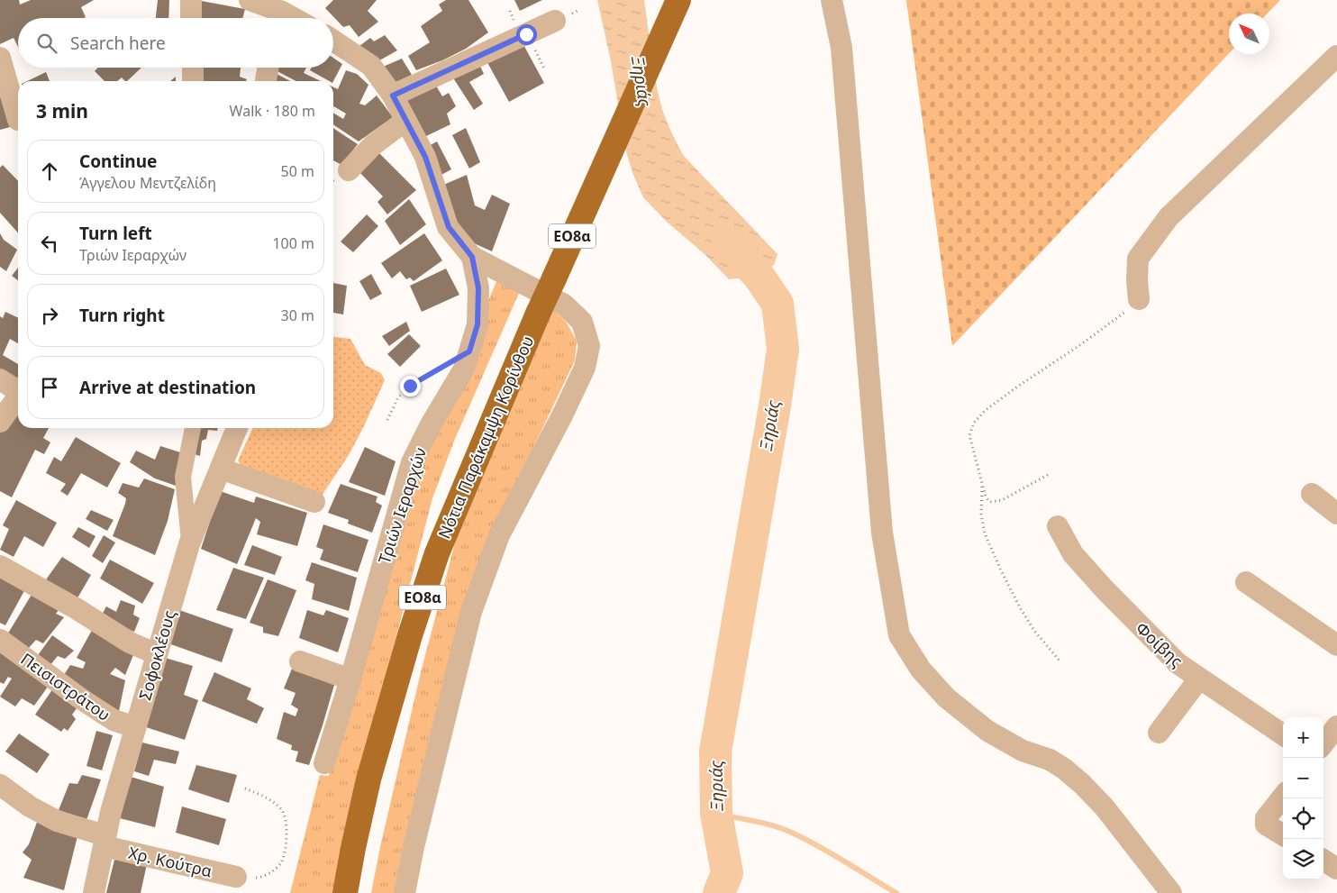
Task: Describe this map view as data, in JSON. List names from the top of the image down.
{
  "streets": {
    "highway": ["ΕΟ8α", "Νότια Παράκαμψη Κορίνθου"],
    "street": [
      "Τριών Ιεραρχών",
      "Φοίβης",
      "Σοφοκλέους",
      "Πεισιστράτου",
      "Χρ. Κούτρα"
    ]
  },
  "crossings": [
    ["Σοφοκλέους", "Πεισιστράτου"],
    ["Σοφοκλέους", "Χρ. Κούτρα"]
  ],
  "water": ["Ξηριάς"],
  "north": "top left",
  "page": {
    "search": "Search here",
    "heading": ["3 min", "Walk · 180 m"],
    "list": [
      ["Continue", "Άγγελου Μεντζελίδη", "50 m"],
      ["Turn left", "Τριών Ιεραρχών", "100 m"],
      ["Turn right", "30 m"],
      "Arrive at destination"
    ],
    "map_buttons": ["+", "−"]
  }
}
